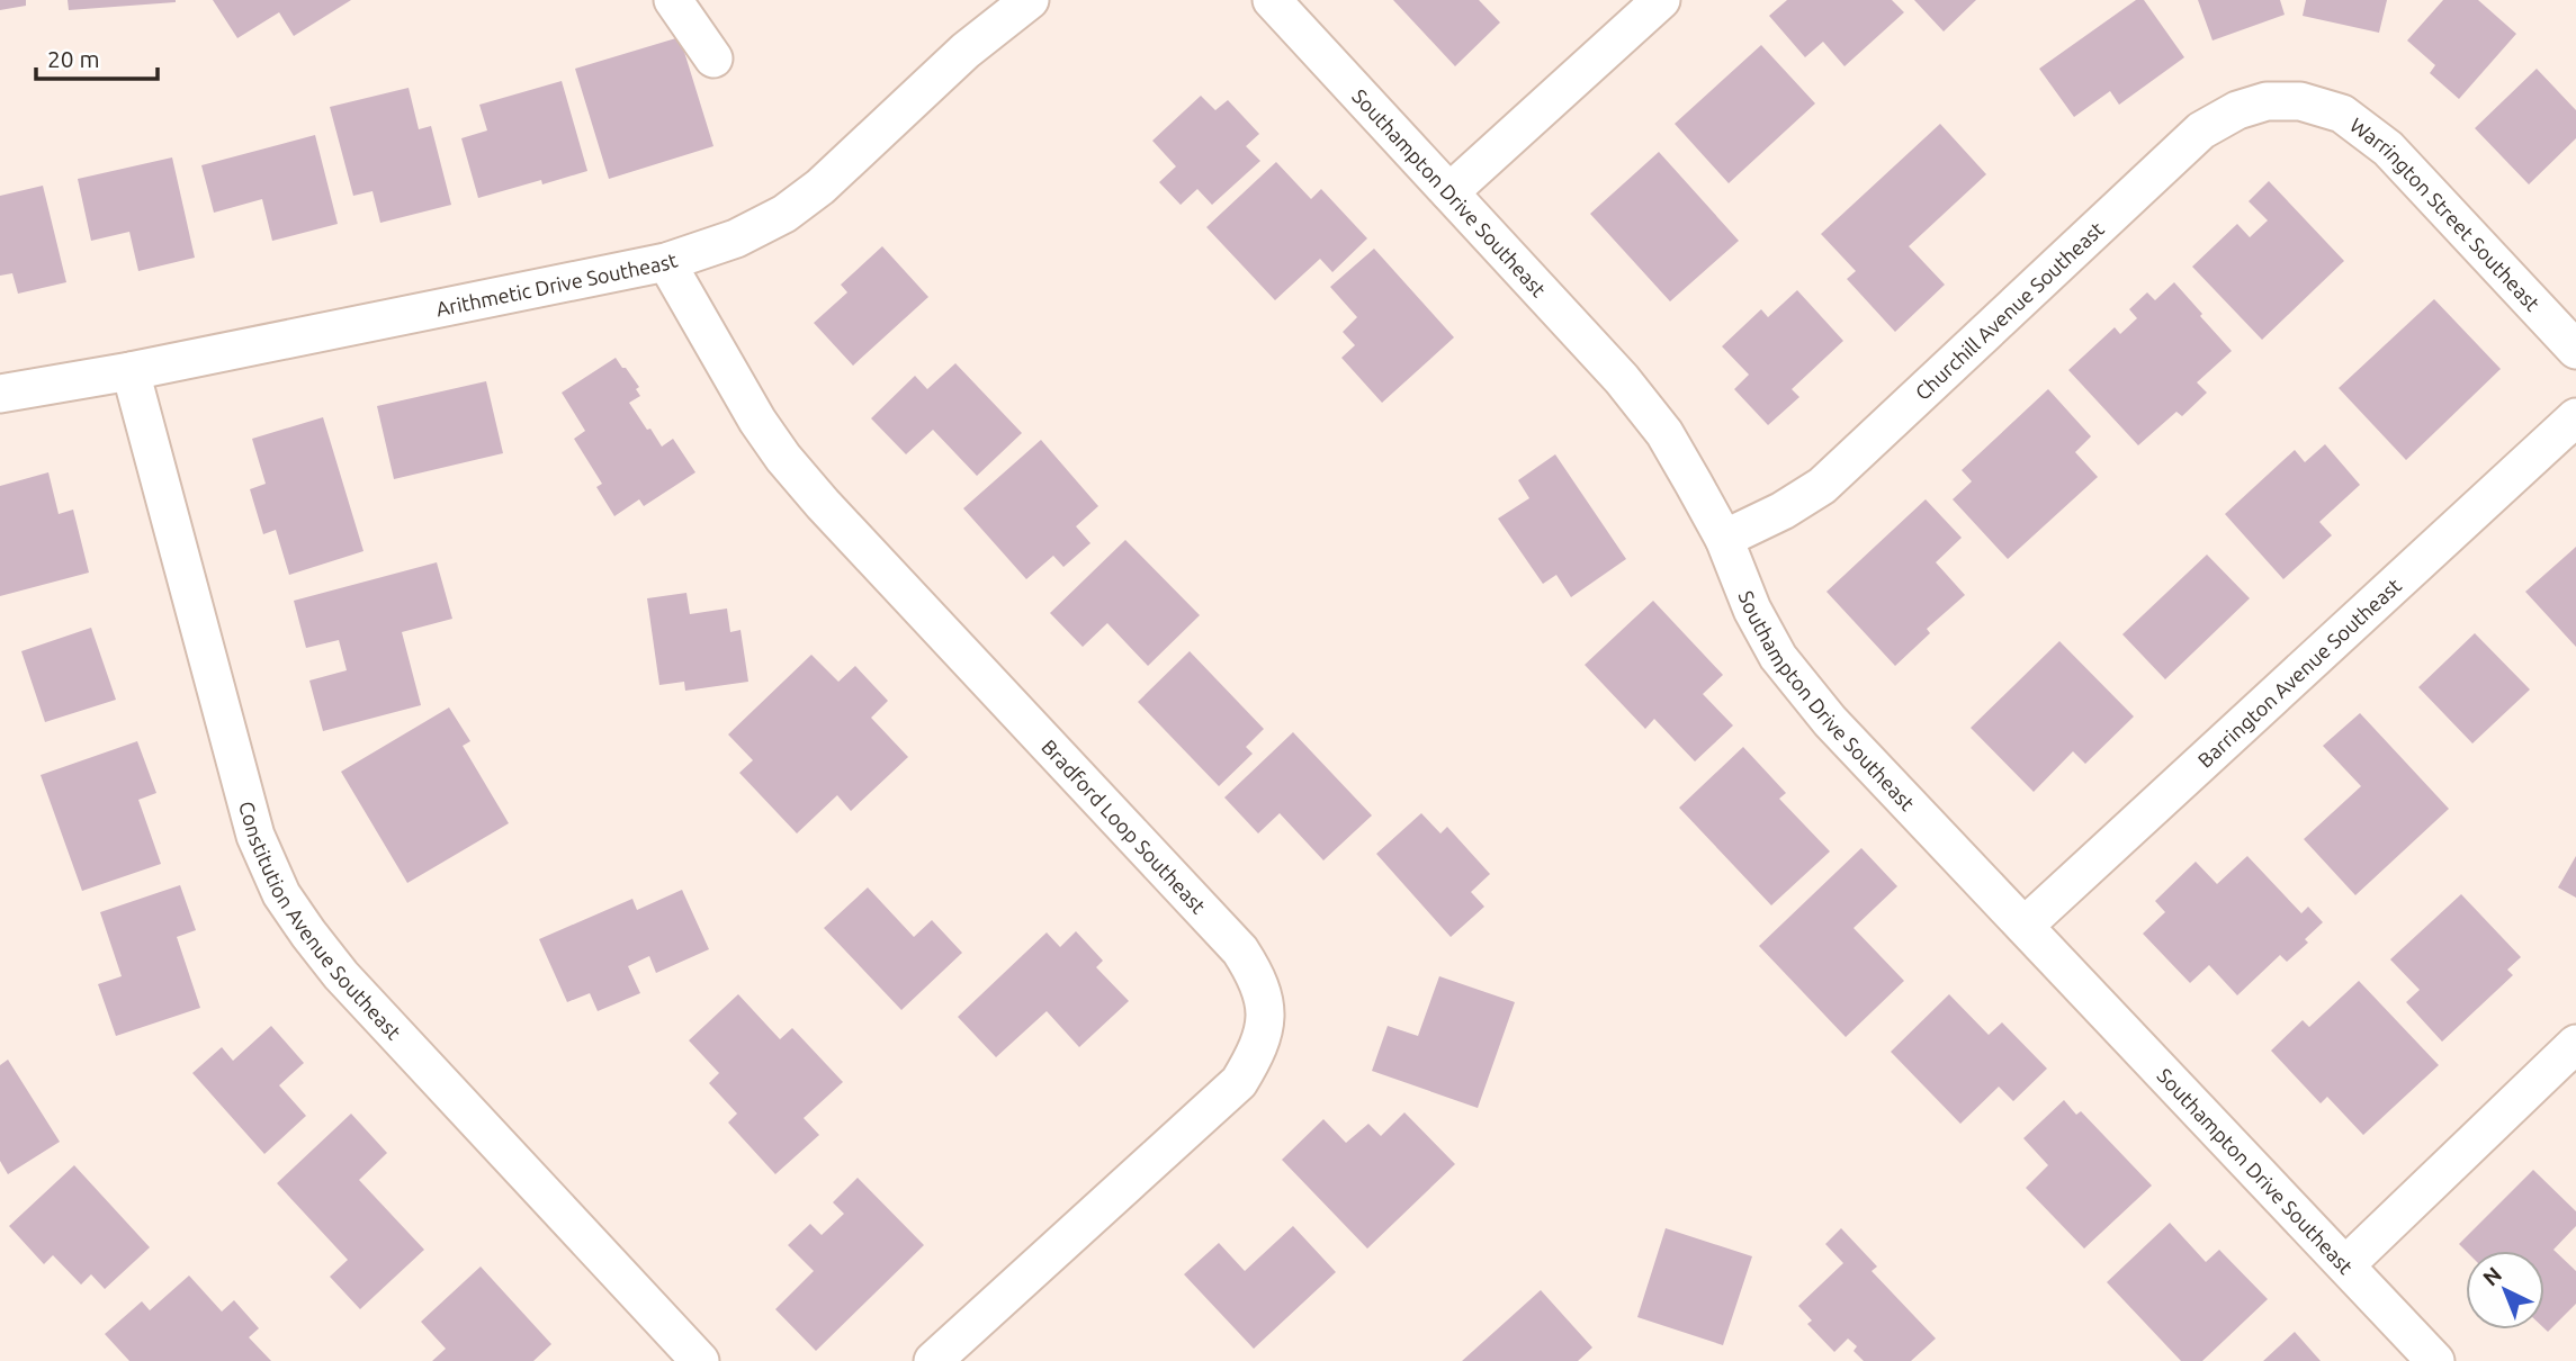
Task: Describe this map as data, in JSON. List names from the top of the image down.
{
  "streets": {
    "street": [
      "Southampton Drive Southeast",
      "Warrington Street Southeast",
      "Arithmetic Drive Southeast",
      "Churchill Avenue Southeast",
      "Barrington Avenue Southeast",
      "Bradford Loop Southeast",
      "Constitution Avenue Southeast"
    ]
  },
  "crossings": [
    ["Southampton Drive Southeast", "Churchill Avenue Southeast"],
    ["Southampton Drive Southeast", "Barrington Avenue Southeast"],
    ["Warrington Street Southeast", "Churchill Avenue Southeast"],
    ["Arithmetic Drive Southeast", "Bradford Loop Southeast"],
    ["Arithmetic Drive Southeast", "Constitution Avenue Southeast"]
  ],
  "scale_bar": "20 m",
  "north": "top left"
}
